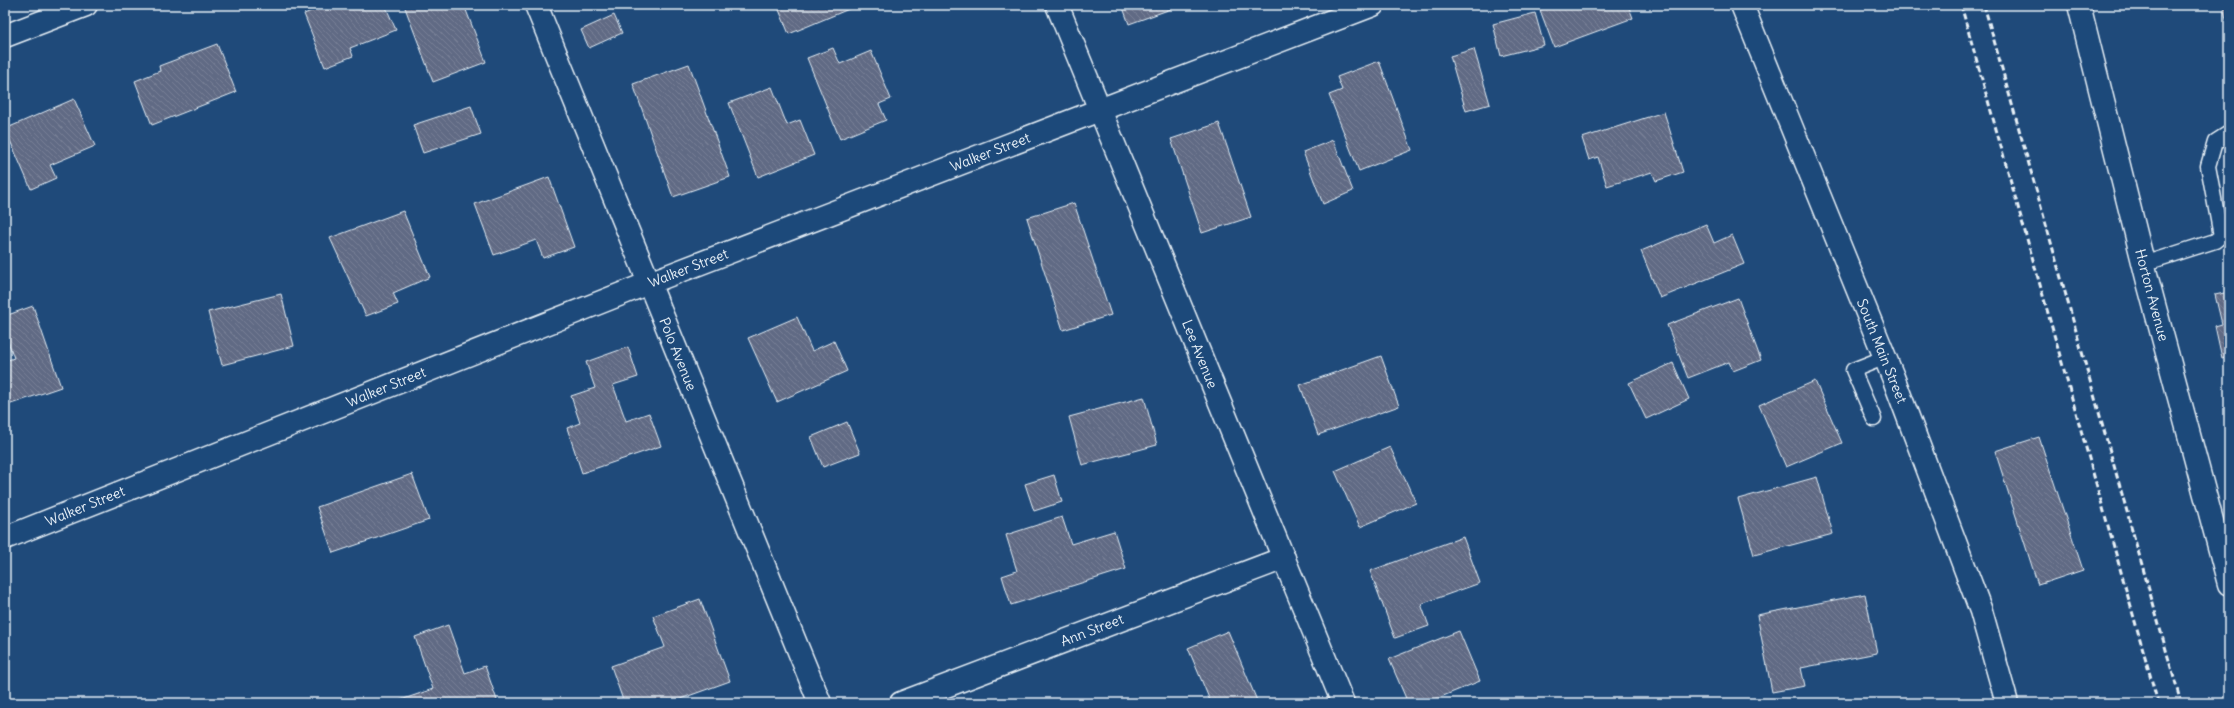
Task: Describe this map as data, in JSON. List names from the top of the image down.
{
  "streets": {
    "street": [
      "Walker Street",
      "Horton Avenue",
      "South Main Street",
      "Polo Avenue",
      "Lee Avenue",
      "Ann Street"
    ]
  },
  "crossings": [
    ["Walker Street", "Polo Avenue"],
    ["Walker Street", "Lee Avenue"],
    ["Lee Avenue", "Ann Street"]
  ]
}
